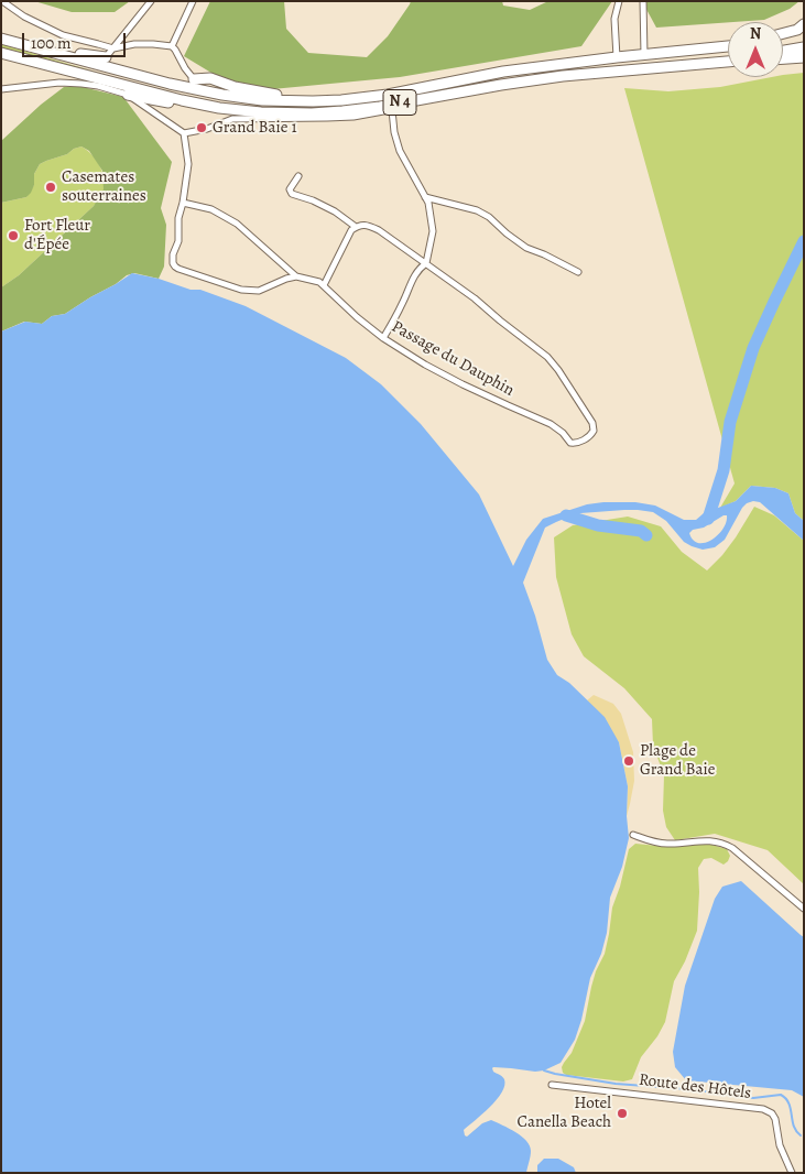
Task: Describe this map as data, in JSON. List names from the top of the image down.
{
  "streets": {
    "highway": ["N 4"],
    "street": ["Passage du Dauphin", "Route des Hôtels"]
  },
  "places": [
    "Grand Baie 1",
    "Casemates souterraines",
    "Fort Fleur d'Épée",
    "Plage de Grand Baie",
    "Hotel Canella Beach"
  ],
  "scale_bar": "100 m",
  "north": "top"
}
